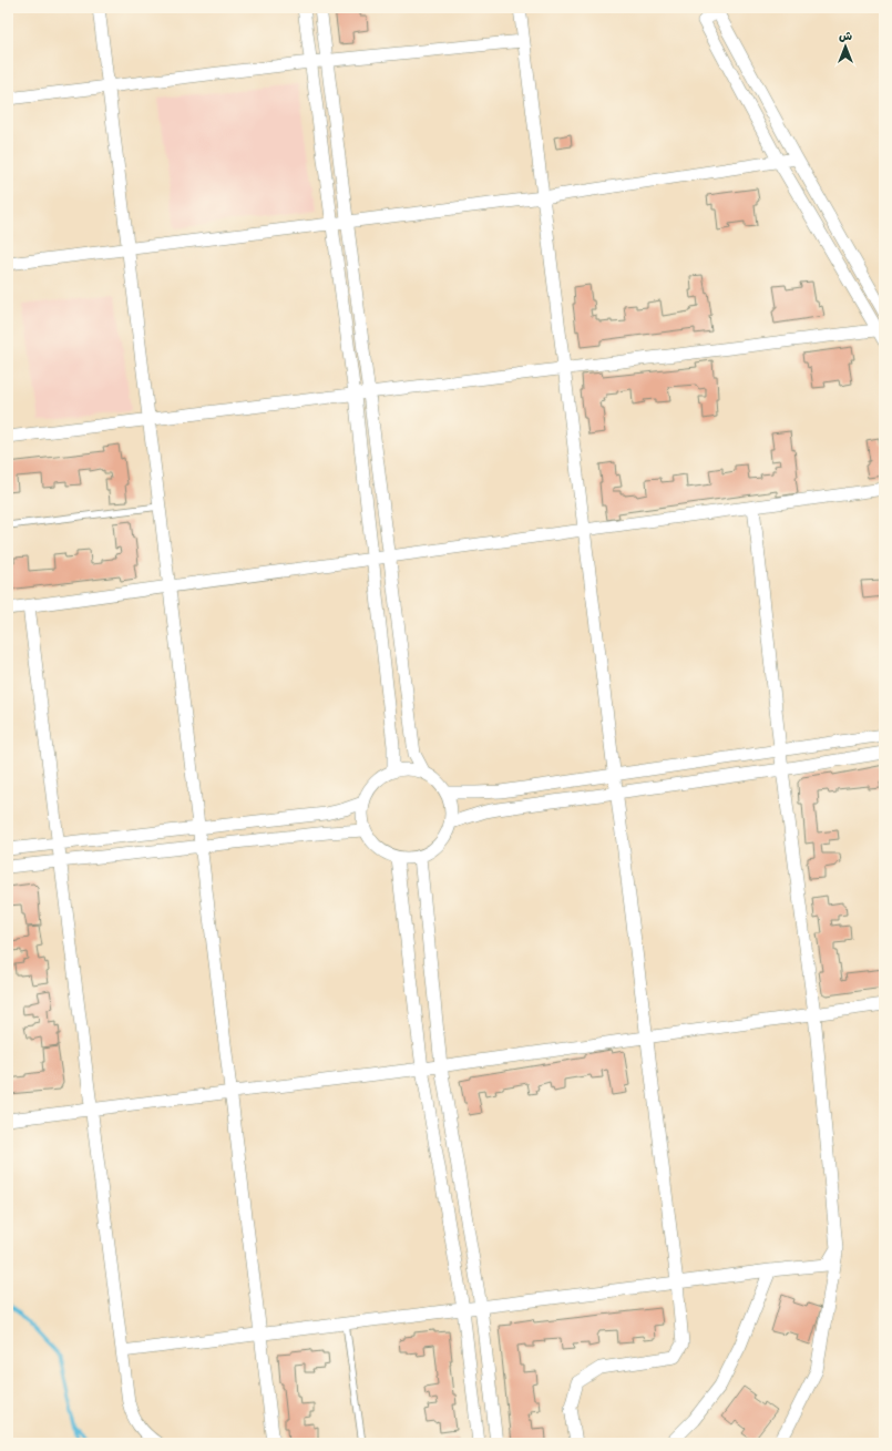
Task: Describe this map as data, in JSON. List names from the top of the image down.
{
  "north": "top"
}
